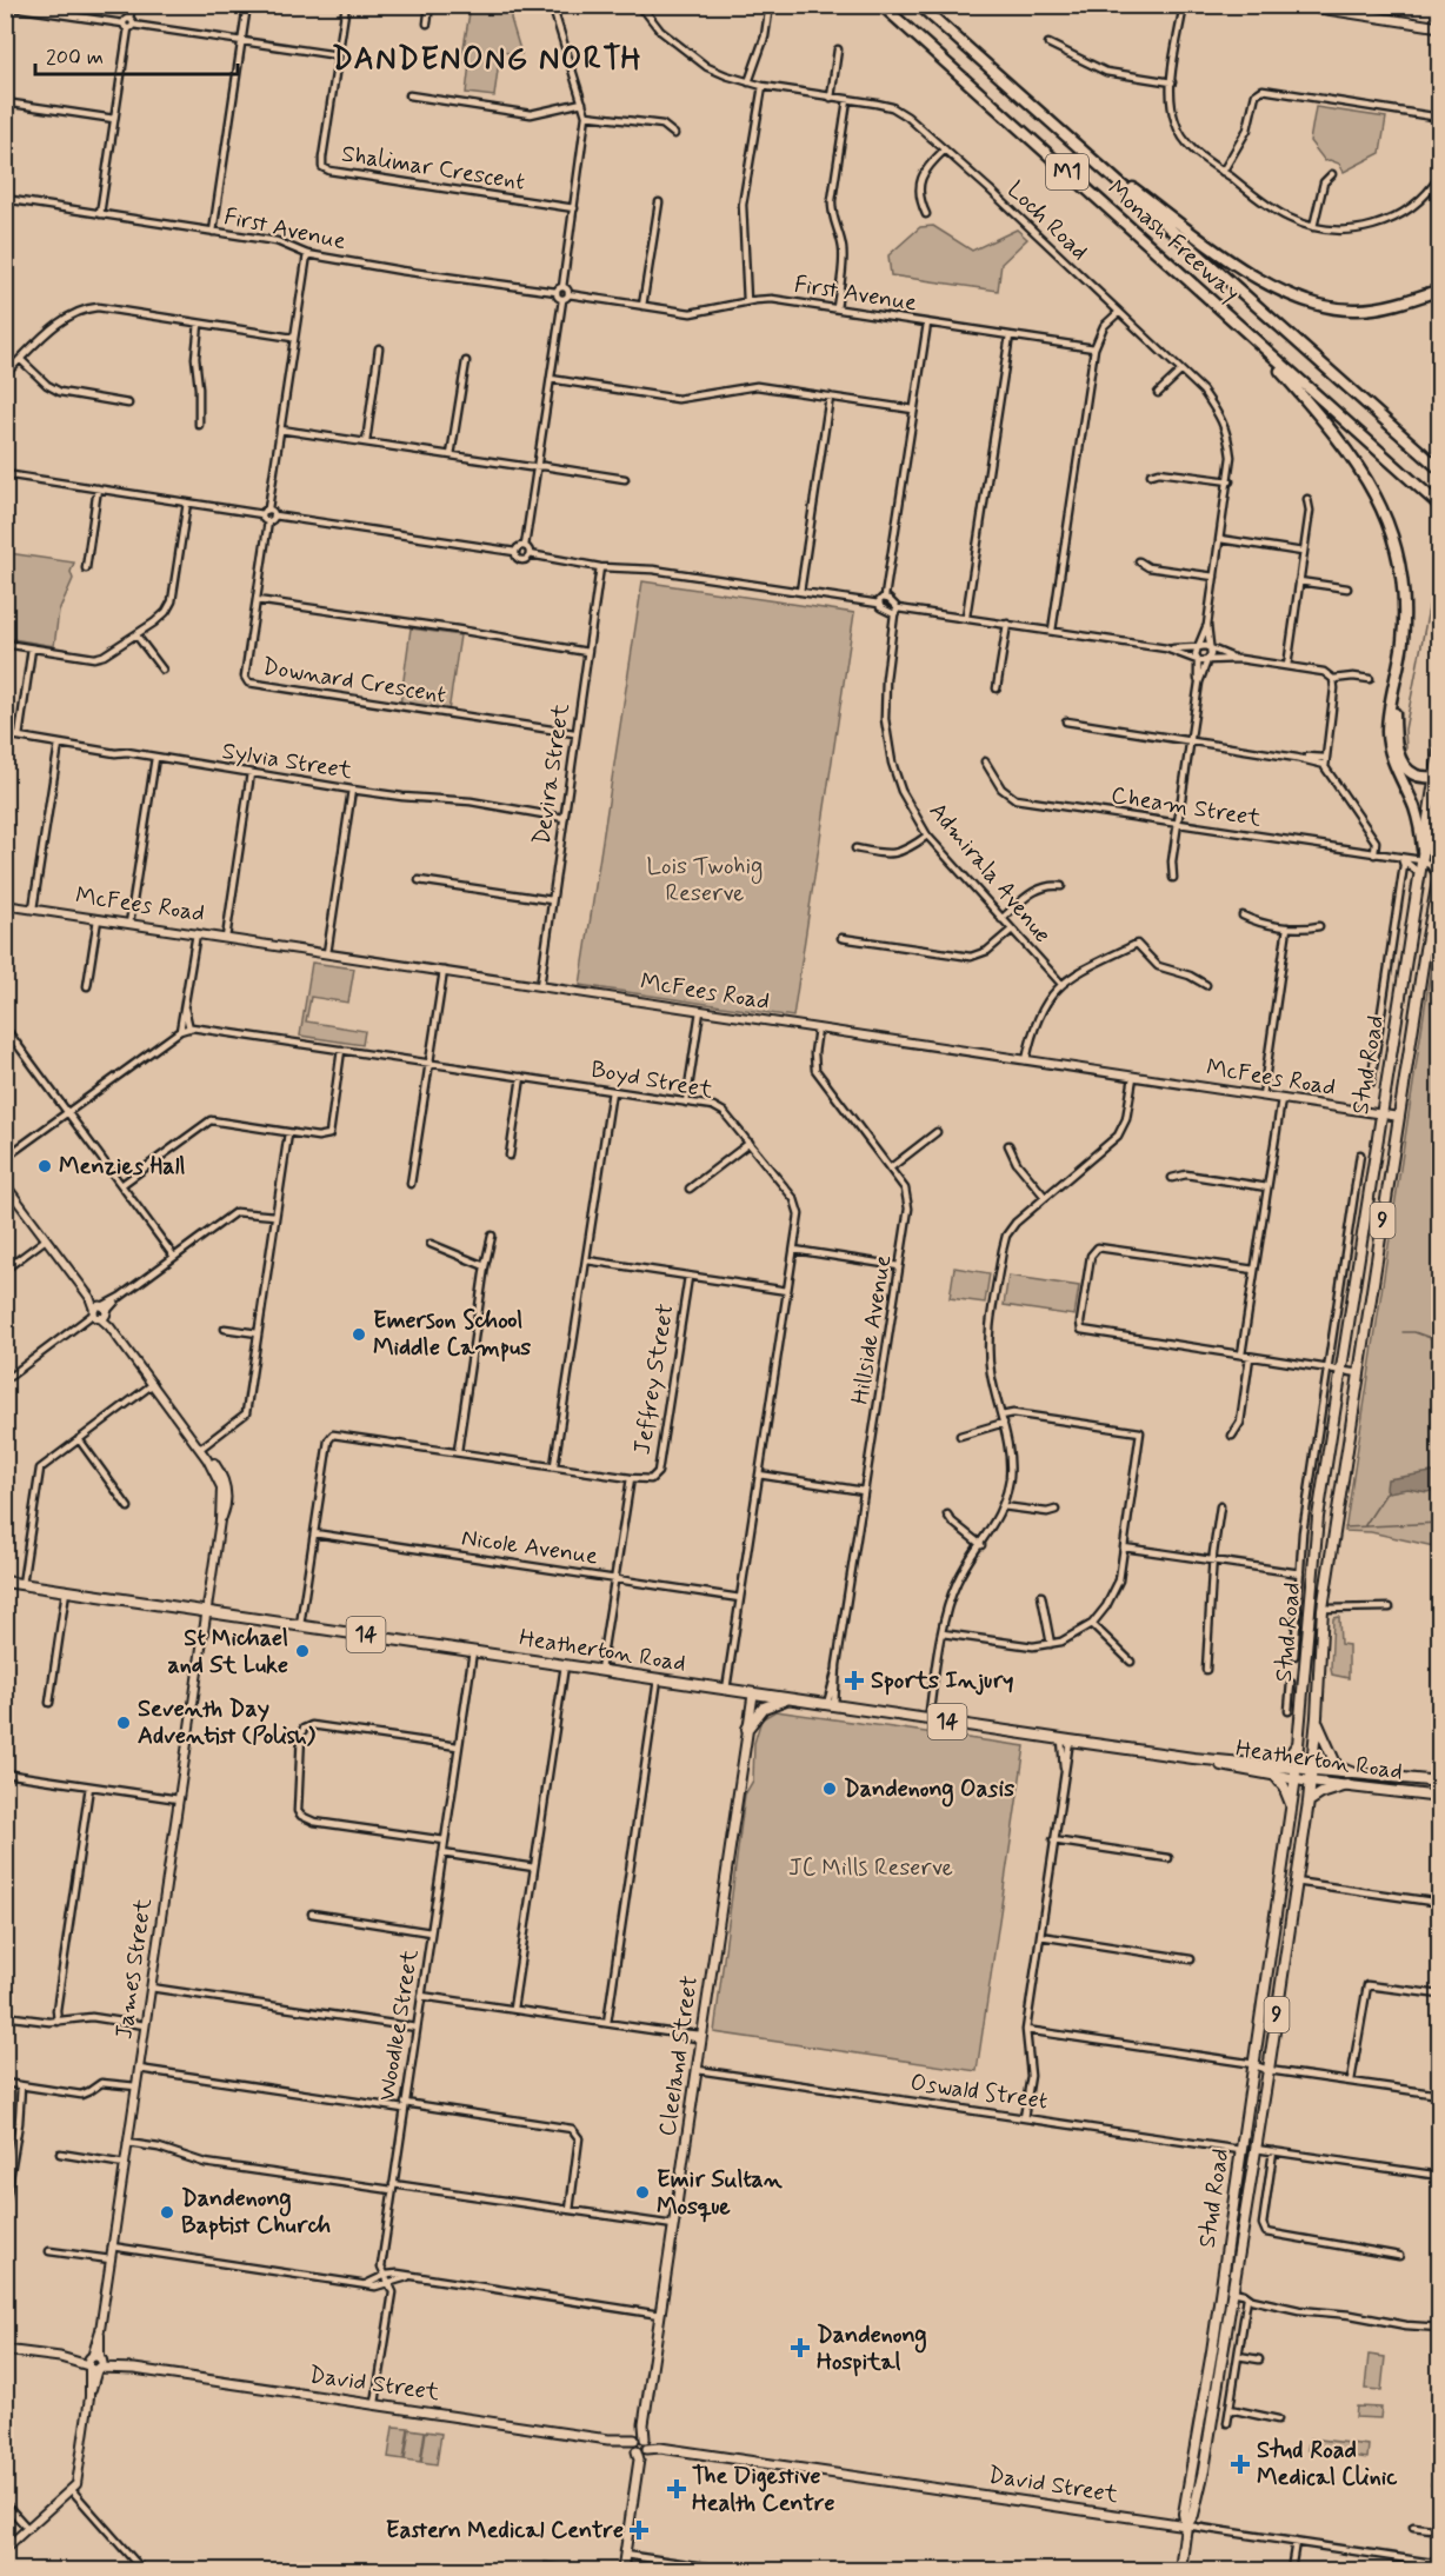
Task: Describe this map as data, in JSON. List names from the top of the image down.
{
  "streets": {
    "highway": ["M1", "Monash Freeway"],
    "main road": [
      "Stud Road",
      "9",
      "14",
      "Heatherton Road",
      "Cleeland Street",
      "Oswald Street",
      "David Street"
    ],
    "street": [
      "Shalimar Crescent",
      "Loch Road",
      "First Avenue",
      "Downard Crescent",
      "Sylvia Street",
      "Devira Street",
      "Cheam Street",
      "Admirala Avenue",
      "McFees Road",
      "Boyd Street",
      "Hillside Avenue",
      "Jeffrey Street",
      "Nicole Avenue",
      "James Street",
      "Woodlee Street"
    ]
  },
  "crossings": [
    ["Downard Crescent", "Devira Street"],
    ["Sylvia Street", "Devira Street"],
    ["Devira Street", "McFees Road"],
    ["Cheam Street", "Stud Road"],
    ["McFees Road", "Stud Road"],
    ["McFees Road", "Hillside Avenue"],
    ["Stud Road", "Heatherton Road"],
    ["Stud Road", "Oswald Street"],
    ["Stud Road", "David Street"],
    ["Boyd Street", "Nicole Avenue"],
    ["Boyd Street", "Heatherton Road"],
    ["Hillside Avenue", "Heatherton Road"],
    ["Jeffrey Street", "Nicole Avenue"],
    ["Jeffrey Street", "Heatherton Road"],
    ["Heatherton Road", "James Street"],
    ["Heatherton Road", "Woodlee Street"],
    ["Heatherton Road", "Cleeland Street"],
    ["James Street", "David Street"],
    ["Cleeland Street", "Oswald Street"],
    ["Cleeland Street", "David Street"]
  ],
  "districts": ["DANDENONG NORTH"],
  "parks": ["Lois Twohig Reserve", "JC Mills Reserve"],
  "places": {
    "other": [
      "Menzies Hall",
      "Emerson School Middle Campus",
      "St Michael and St Luke",
      "Seventh Day Adventist (Polish)",
      "Dandenong Oasis",
      "Emir Sultan Mosque",
      "Dandenong Baptist Church"
    ],
    "health": [
      "Sports Injury",
      "Dandenong Hospital",
      "Stud Road Medical Clinic",
      "The Digestive Health Centre",
      "Eastern Medical Centre"
    ]
  },
  "scale_bar": "200 m"
}
